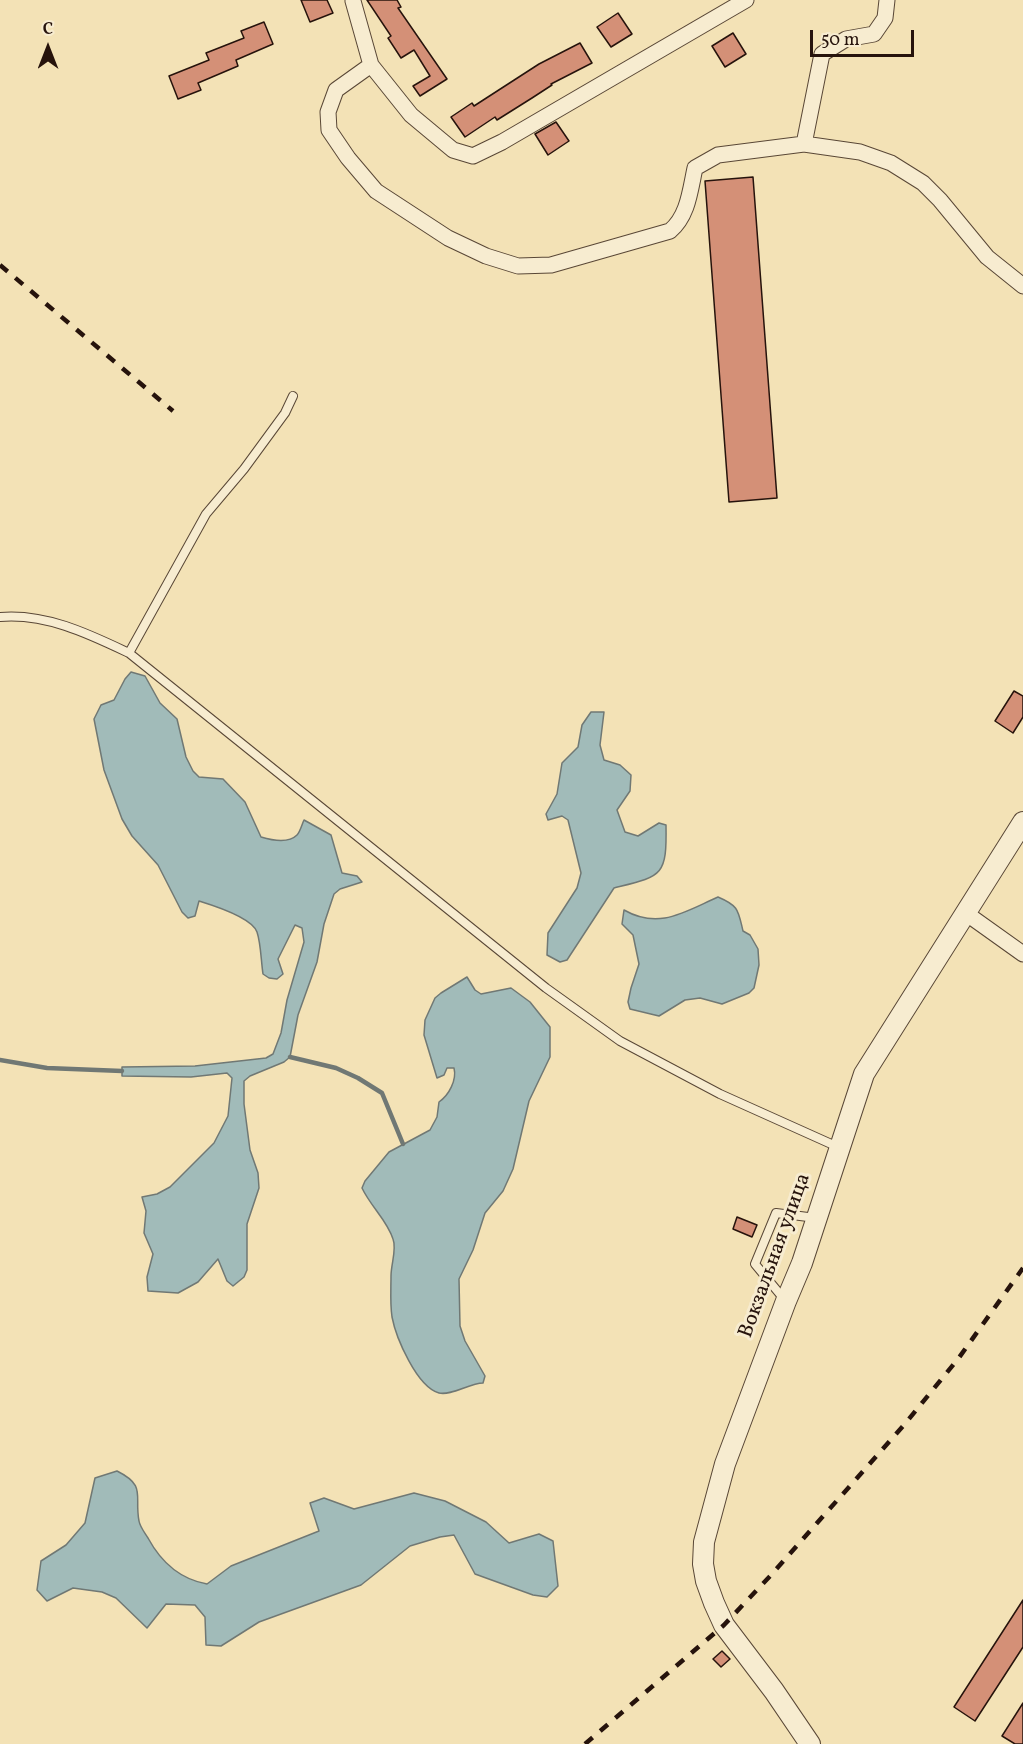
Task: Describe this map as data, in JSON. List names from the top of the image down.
{
  "streets": {
    "street": ["Вокзальная улица"]
  },
  "scale_bar": "50 m",
  "north": "top"
}
